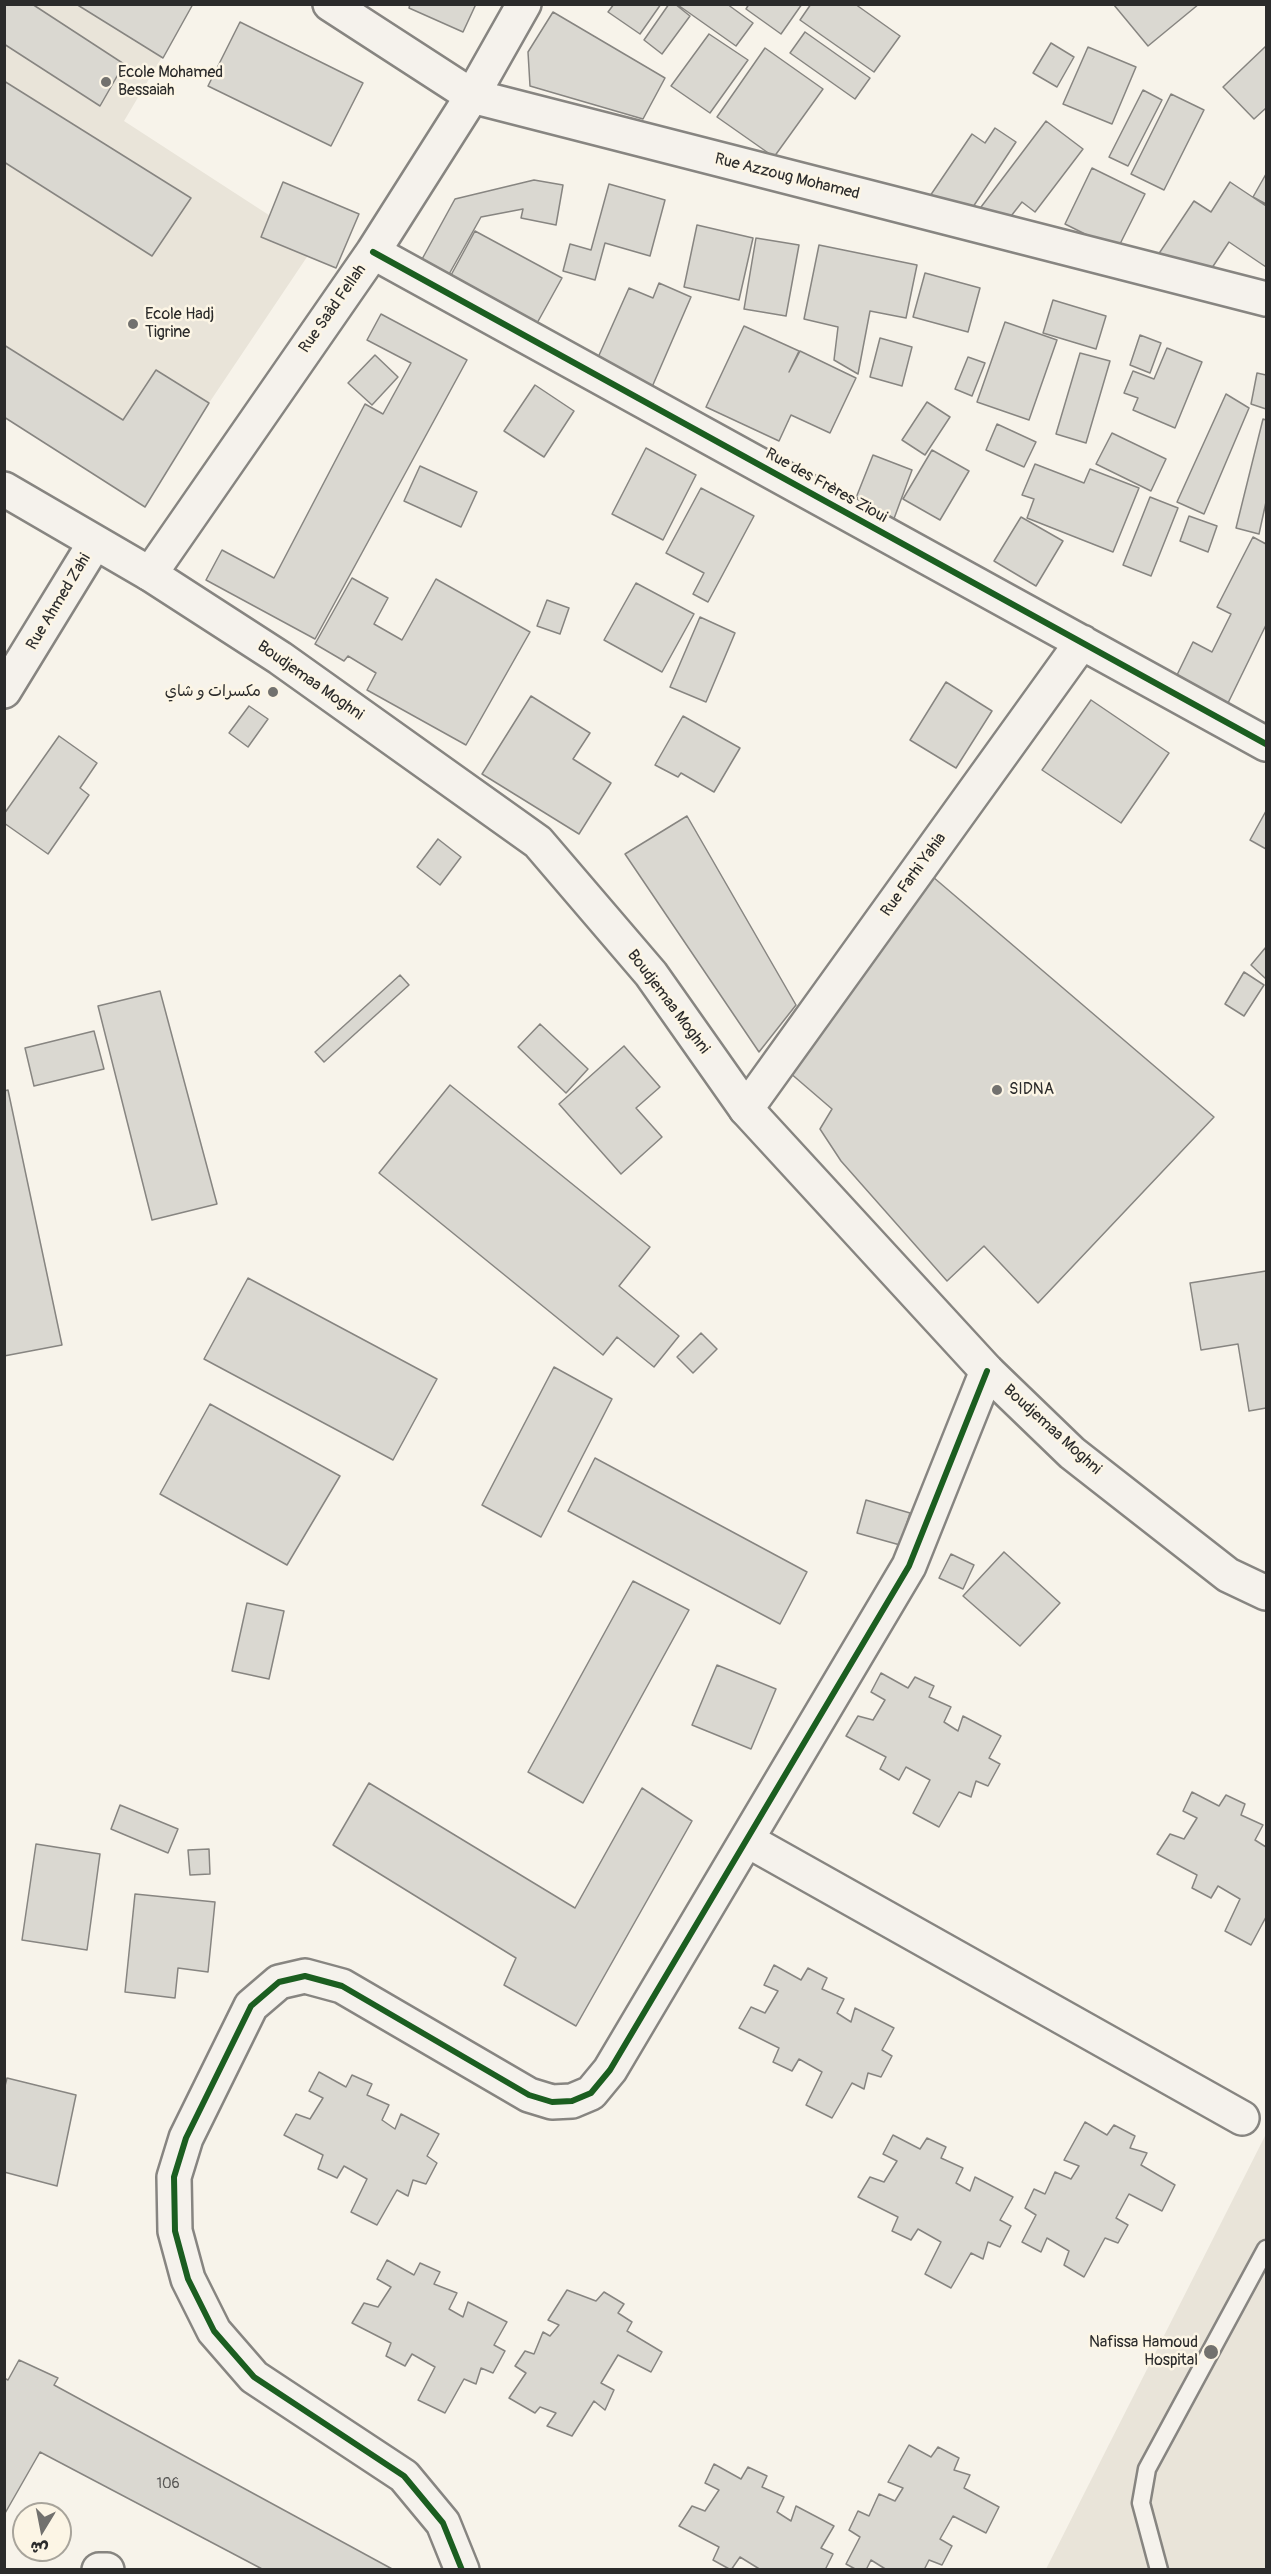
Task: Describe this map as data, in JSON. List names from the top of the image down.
{
  "streets": {
    "street": [
      "Rue Azzoug Mohamed",
      "Rue Saâd Fellah",
      "Rue des Frères Zioui",
      "Rue Ahmed Zahi",
      "Boudjemaa Moghni",
      "Rue Farhi Yahia"
    ]
  },
  "crossings": [
    ["Rue Azzoug Mohamed", "Rue Saâd Fellah"],
    ["Rue Saâd Fellah", "Rue des Frères Zioui"],
    ["Rue Saâd Fellah", "Boudjemaa Moghni"],
    ["Rue des Frères Zioui", "Rue Farhi Yahia"],
    ["Rue Ahmed Zahi", "Boudjemaa Moghni"],
    ["Boudjemaa Moghni", "Rue Farhi Yahia"]
  ],
  "places": [
    "Ecole Mohamed Bessaiah",
    "Ecole Hadj Tigrine",
    "مكسرات و شاي",
    "SIDNA",
    "Nafissa Hamoud Hospital"
  ],
  "house_numbers": ["106"],
  "north": "bottom"
}
